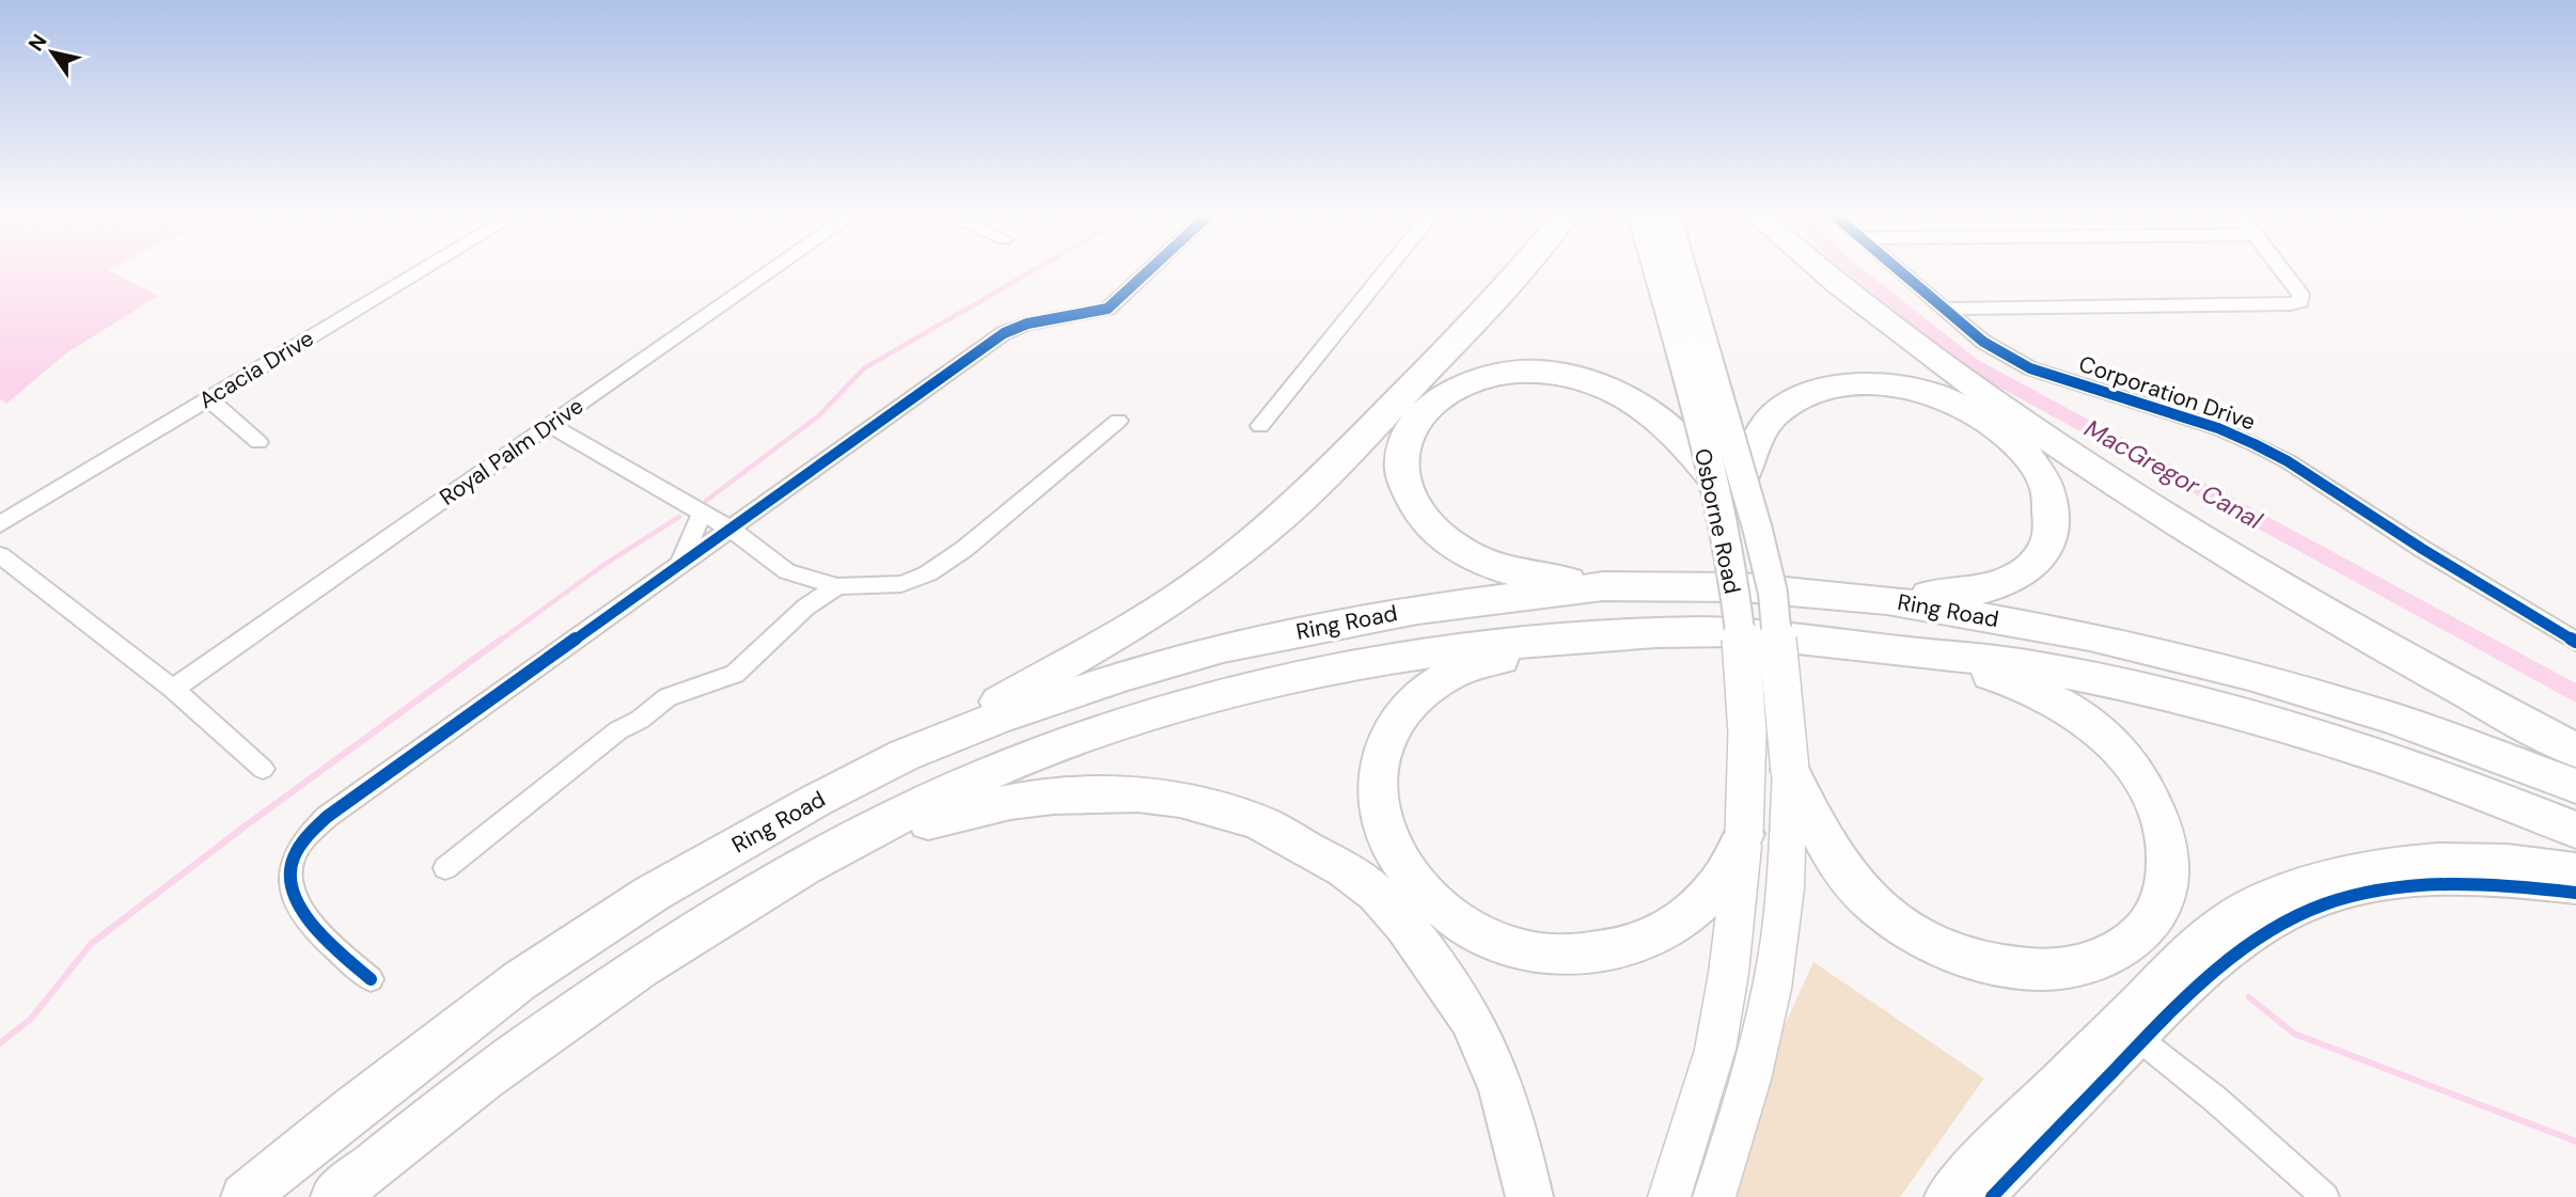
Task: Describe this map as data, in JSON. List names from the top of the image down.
{
  "streets": {
    "highway": ["Ring Road"],
    "main road": ["Osborne Road"],
    "street": ["Acacia Drive", "Corporation Drive", "Royal Palm Drive"]
  },
  "water": ["MacGregor Canal"],
  "north": "top left"
}
